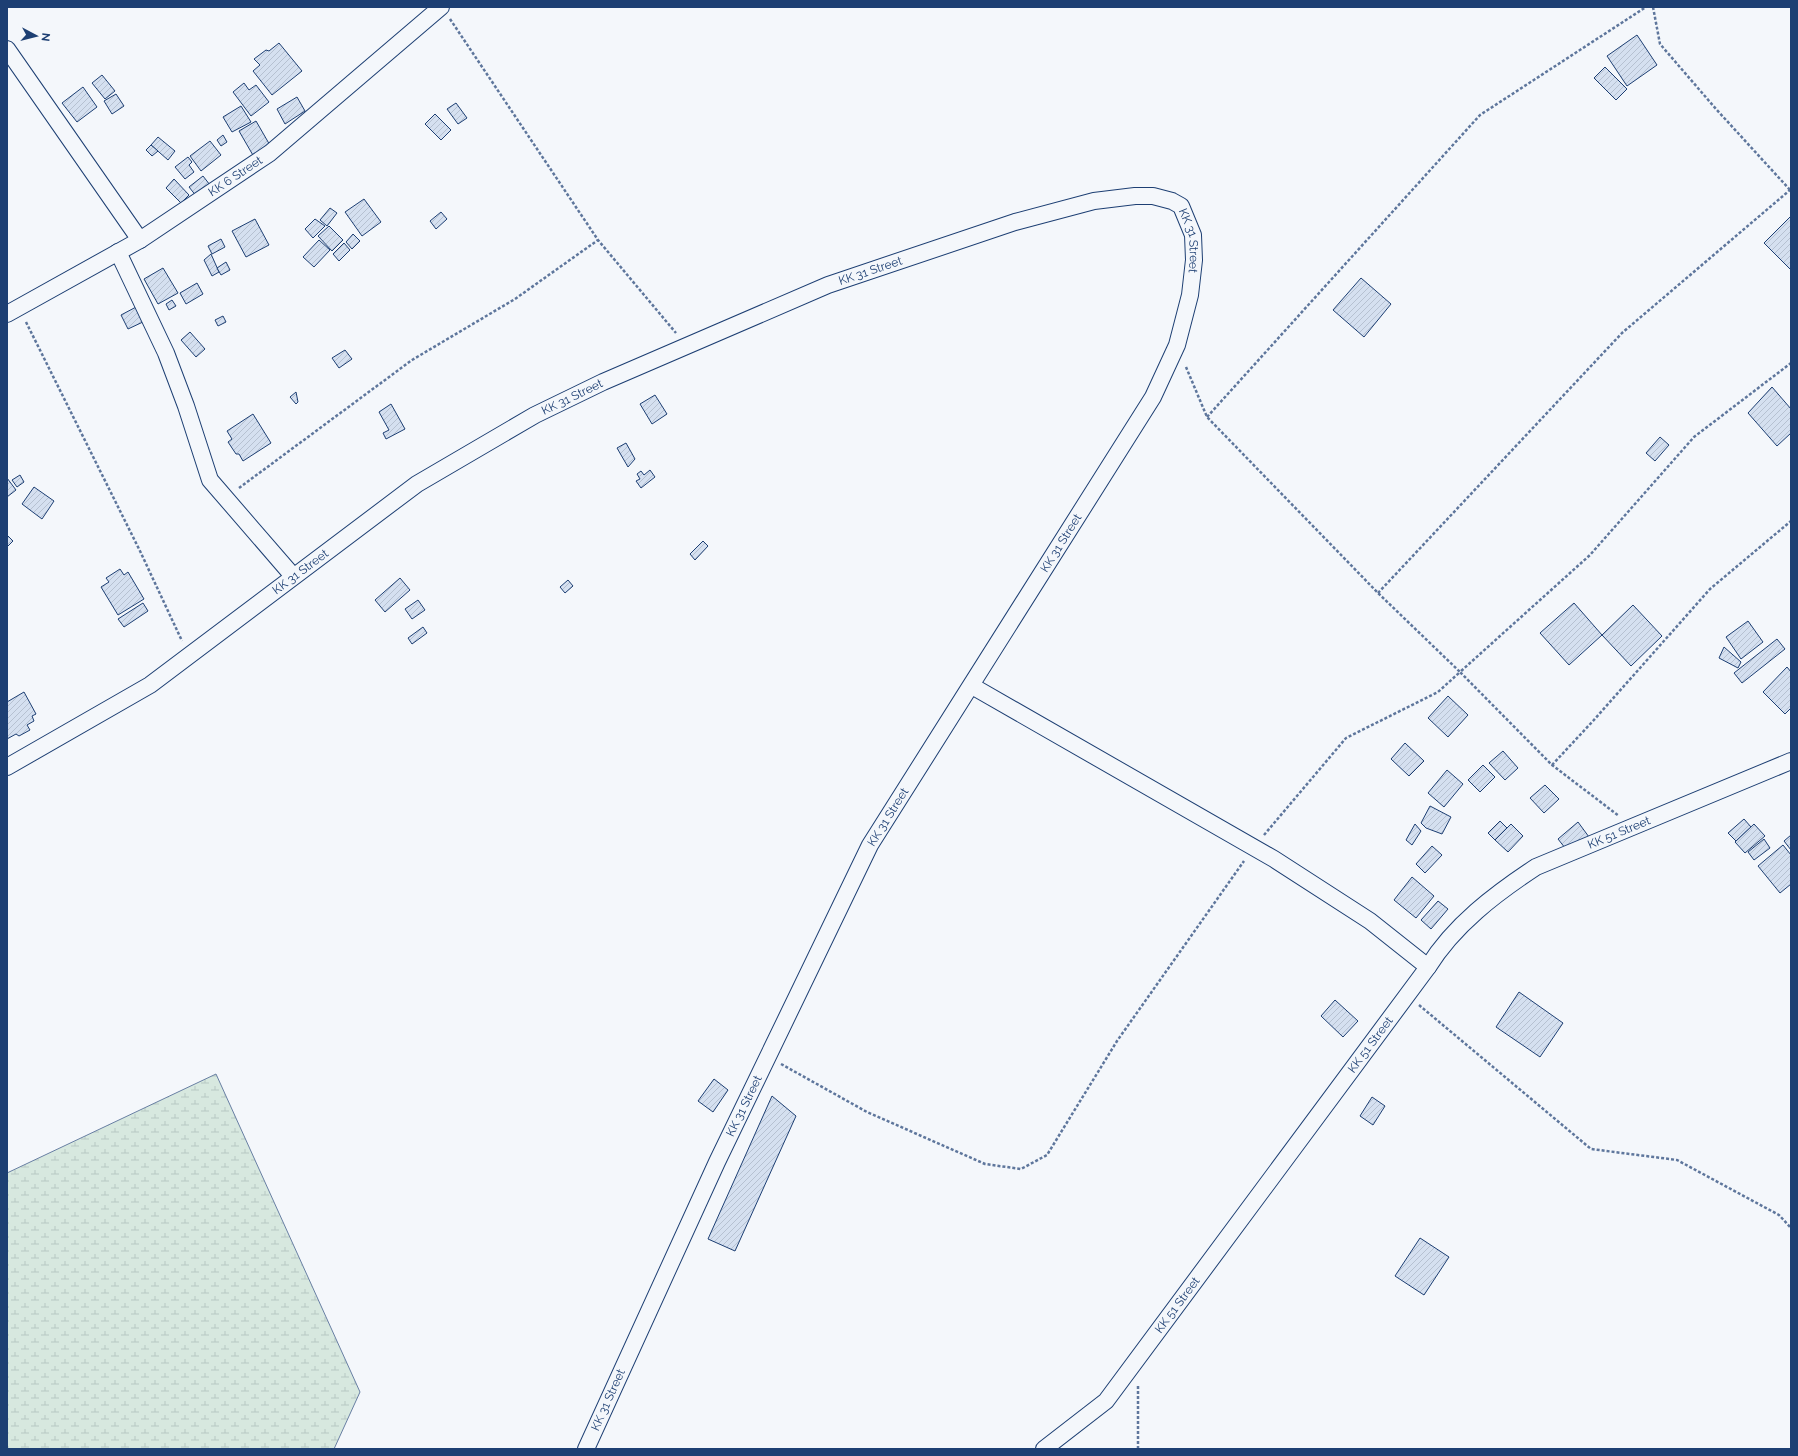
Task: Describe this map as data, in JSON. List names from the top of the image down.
{
  "streets": {
    "street": ["KK 6 Street", "KK 31 Street", "KK 51 Street"]
  },
  "north": "right"
}
